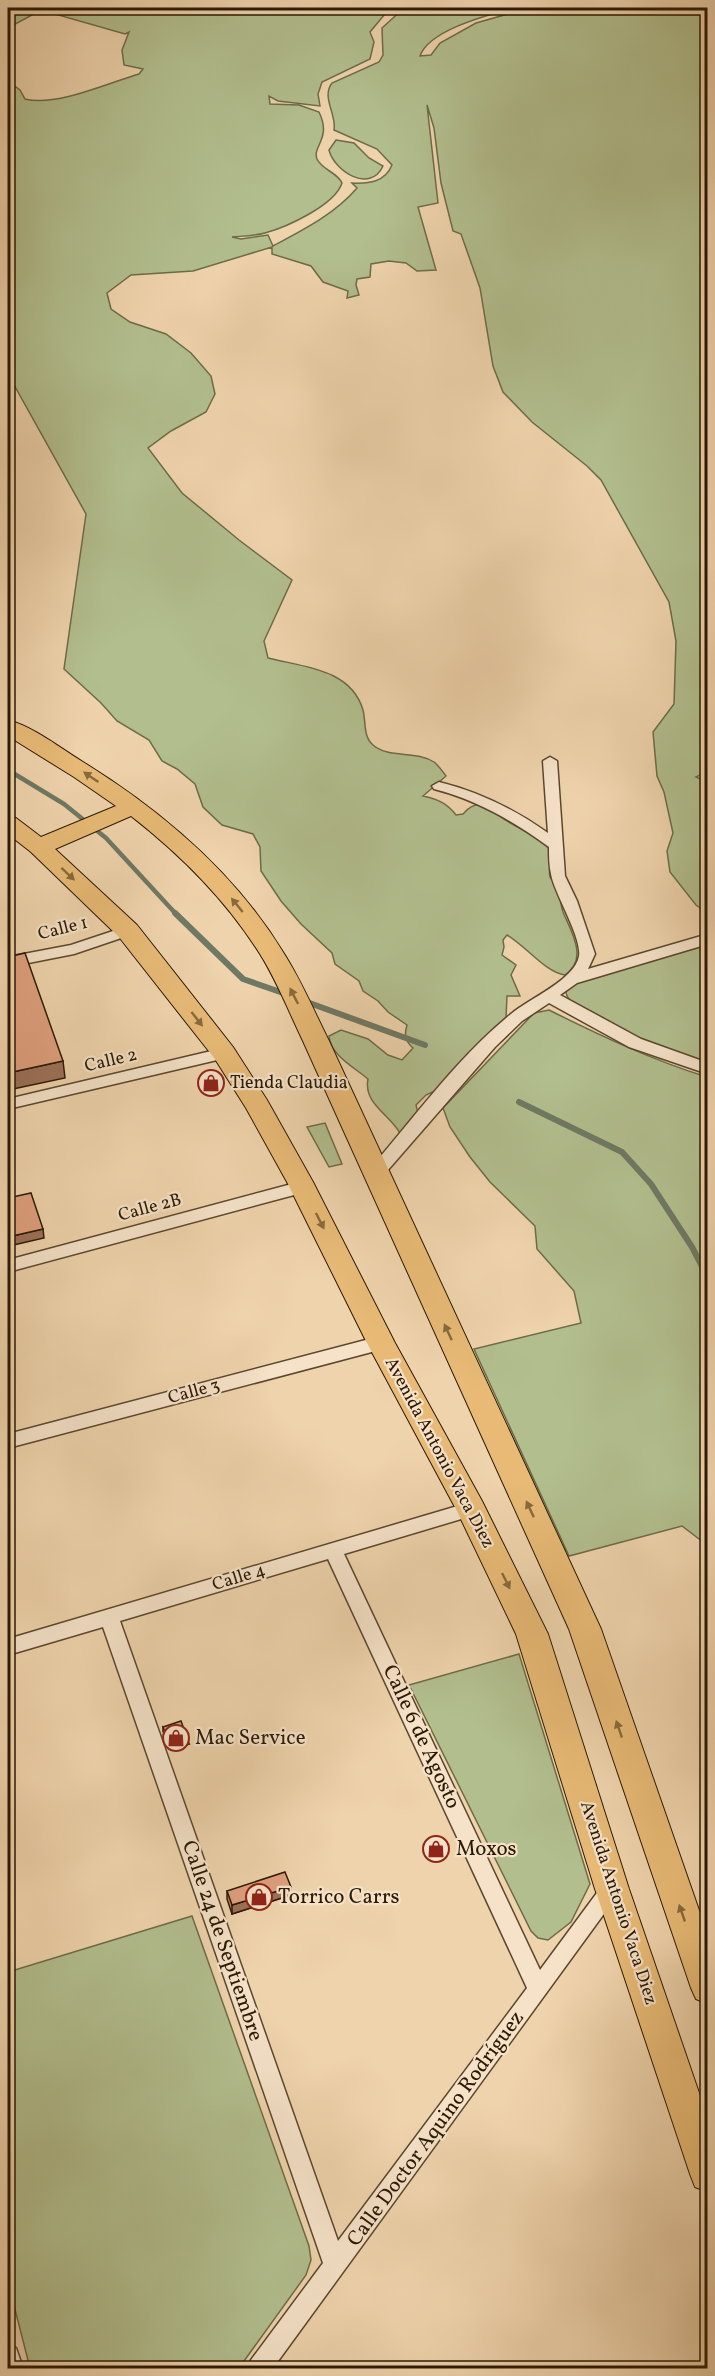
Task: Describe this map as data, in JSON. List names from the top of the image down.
{
  "streets": {
    "highway": ["Avenida Antonio Vaca Diez"],
    "street": [
      "Calle 1",
      "Calle 2",
      "Calle 2B",
      "Calle 3",
      "Calle 4",
      "Calle 6 de Agosto",
      "Calle 24 de Septiembre",
      "Calle Doctor Aquino Rodríguez"
    ]
  },
  "crossings": [
    ["Calle 1", "Avenida Antonio Vaca Diez"],
    ["Calle 2", "Avenida Antonio Vaca Diez"],
    ["Calle 2B", "Avenida Antonio Vaca Diez"],
    ["Calle 3", "Avenida Antonio Vaca Diez"],
    ["Avenida Antonio Vaca Diez", "Calle 4"],
    ["Avenida Antonio Vaca Diez", "Calle Doctor Aquino Rodríguez"],
    ["Calle 4", "Calle 6 de Agosto"],
    ["Calle 4", "Calle 24 de Septiembre"],
    ["Calle 6 de Agosto", "Calle Doctor Aquino Rodríguez"],
    ["Calle 24 de Septiembre", "Calle Doctor Aquino Rodríguez"]
  ],
  "places": {
    "shop": [
      "Tienda Claudia",
      "Mac Service",
      "Moxos",
      "Torrico Carrs"
    ]
  }
}
